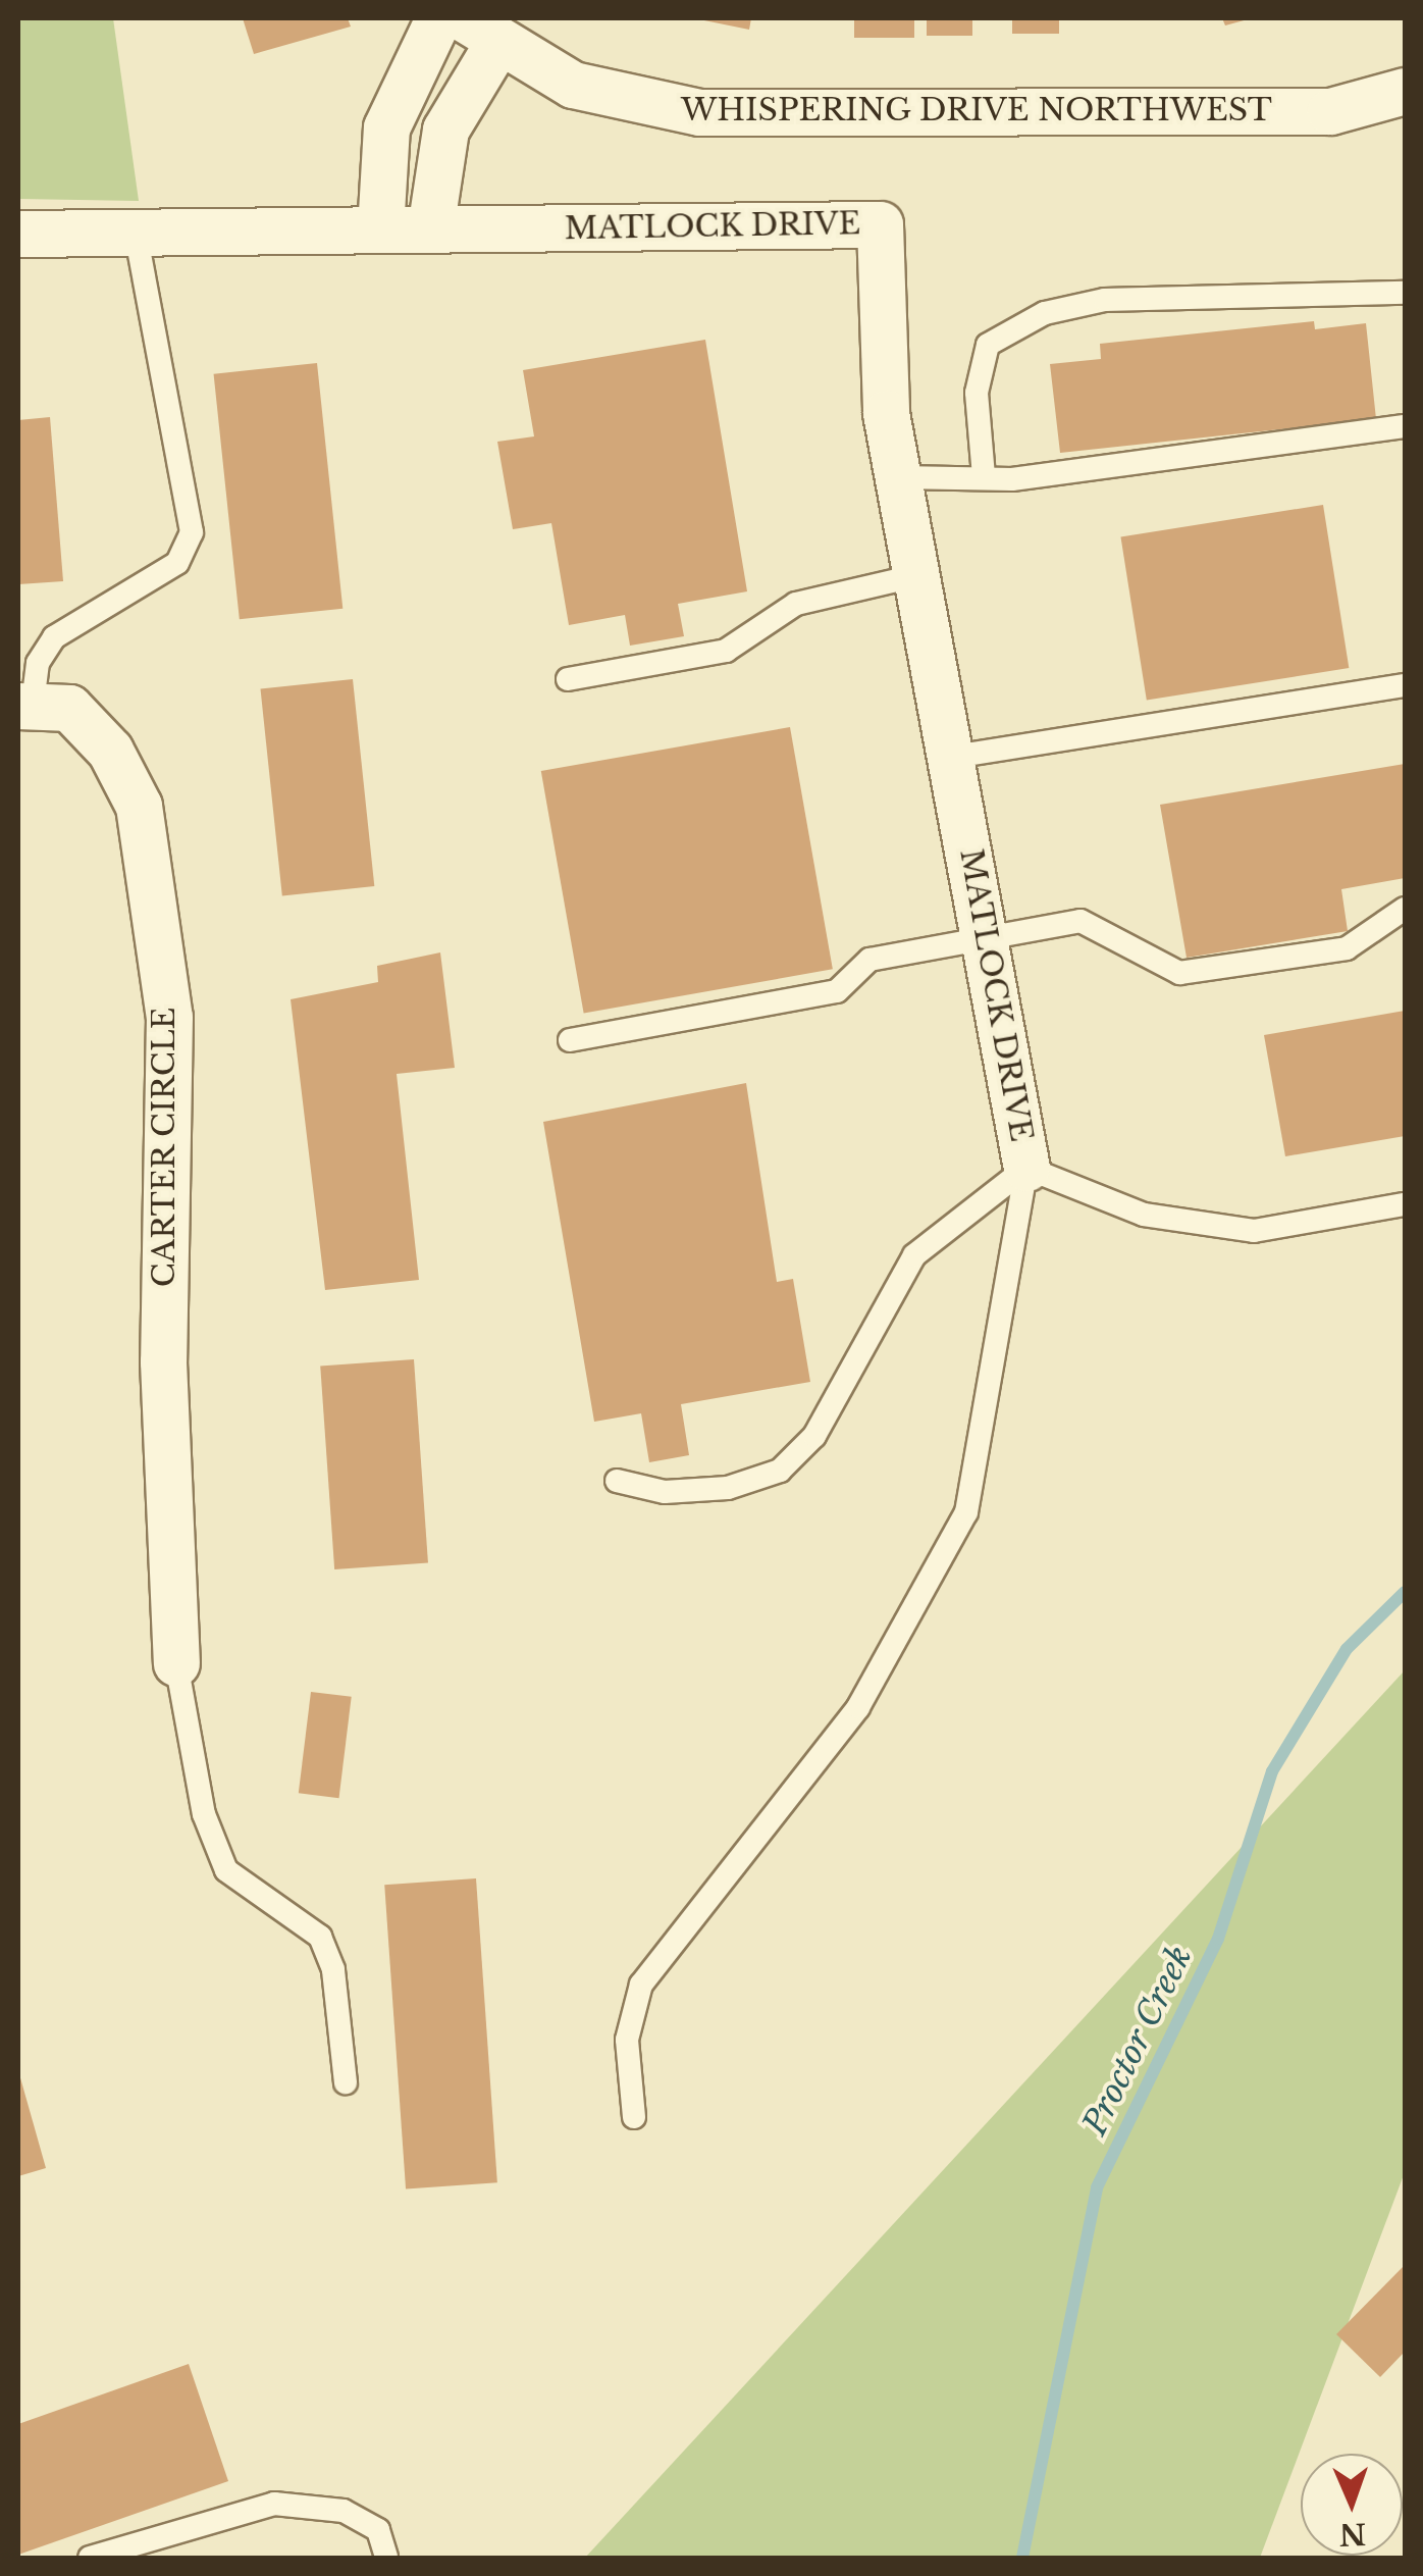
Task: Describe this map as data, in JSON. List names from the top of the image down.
{
  "streets": {
    "street": ["WHISPERING DRIVE NORTHWEST", "MATLOCK DRIVE", "CARTER CIRCLE"]
  },
  "crossings": [
    ["WHISPERING DRIVE NORTHWEST", "MATLOCK DRIVE"]
  ],
  "water": ["Proctor Creek"],
  "north": "bottom"
}
